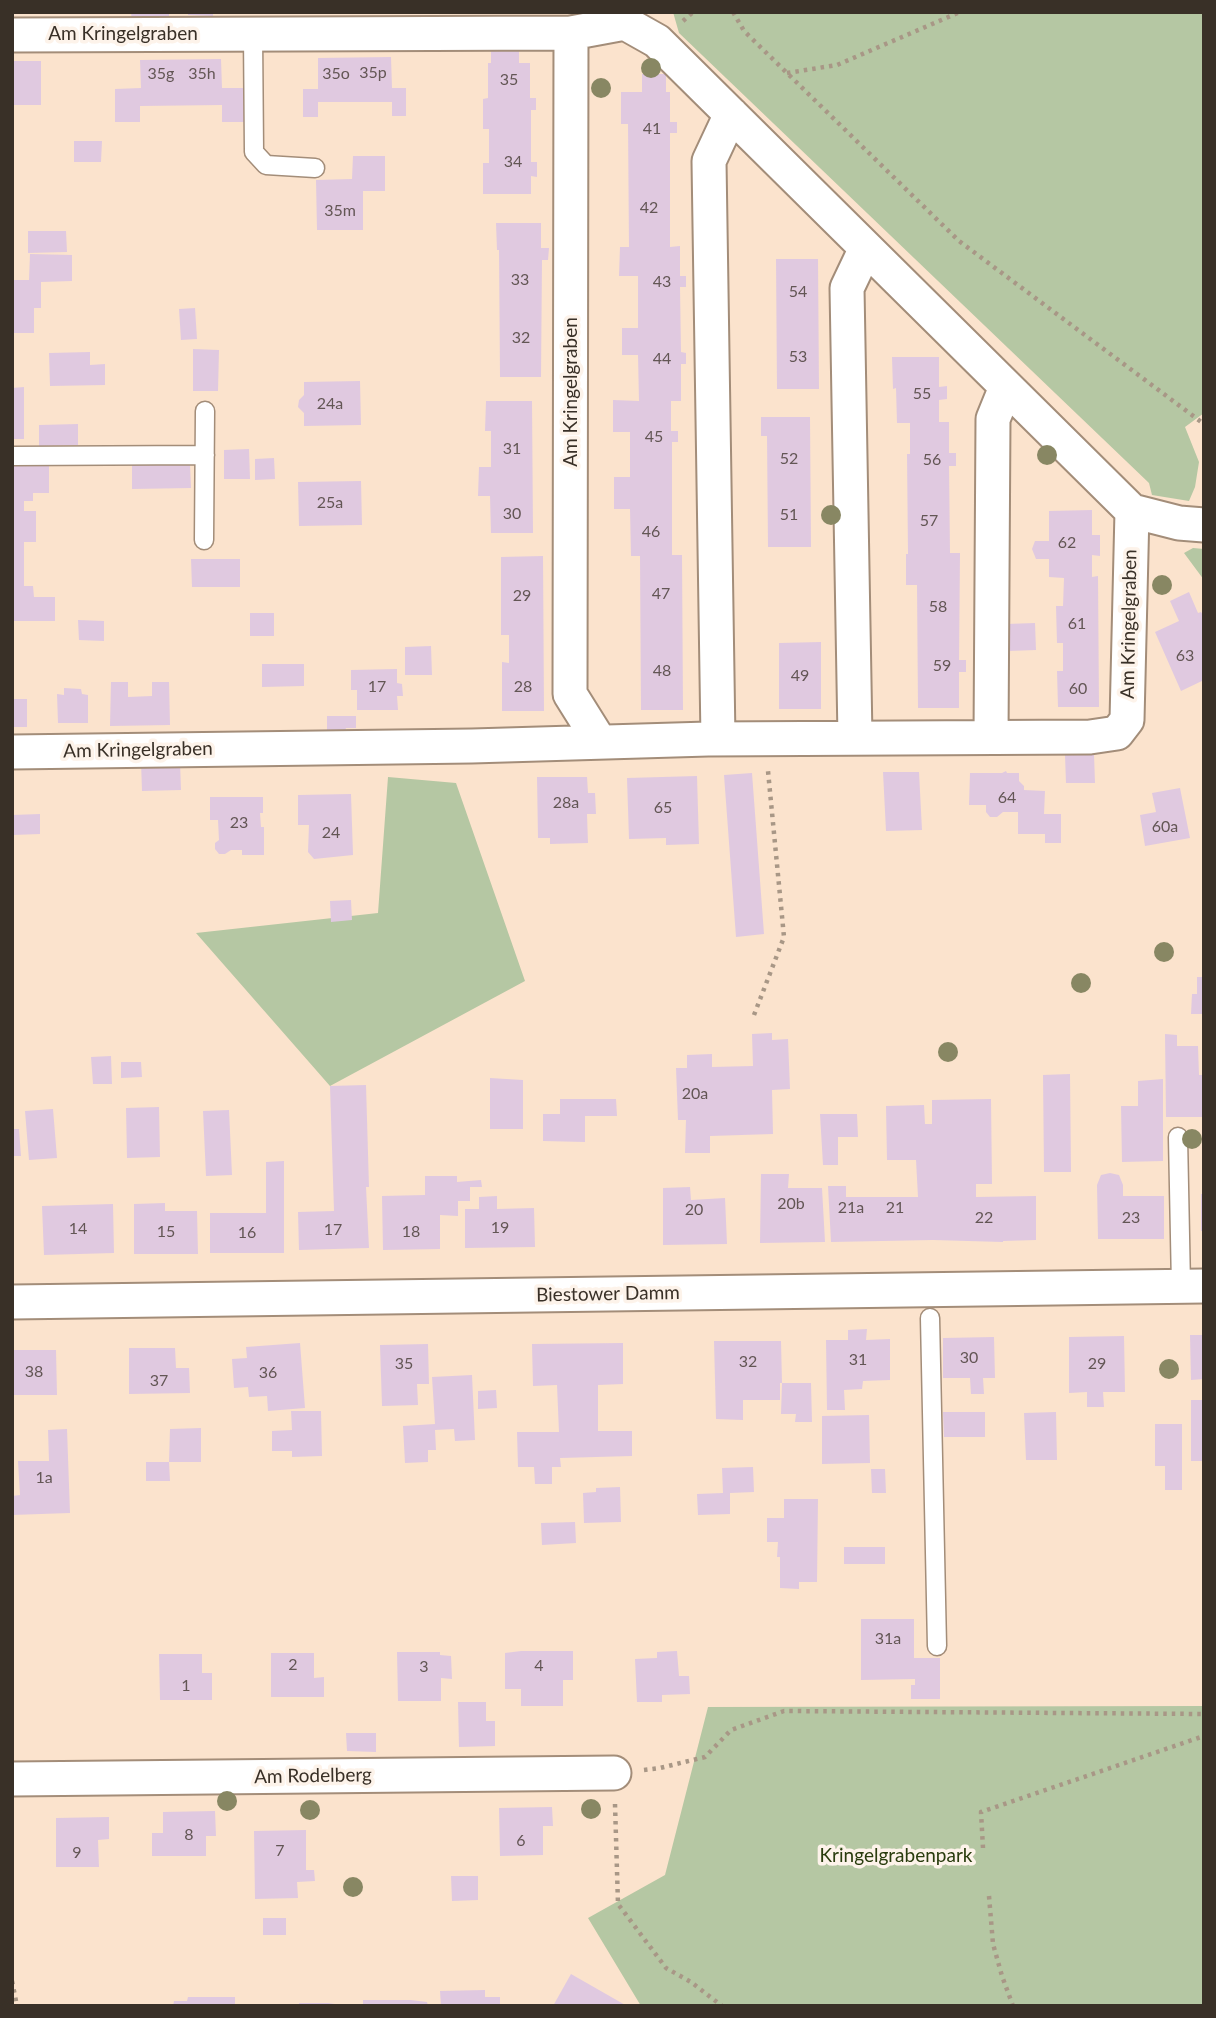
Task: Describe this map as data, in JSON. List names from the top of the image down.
{
  "streets": {
    "street": ["Am Kringelgraben", "Biestower Damm", "Am Rodelberg"]
  },
  "parks": ["Kringelgrabenpark"],
  "house_numbers": [
    "35p",
    "35g",
    "35h",
    "35o",
    "35",
    "41",
    "34",
    "42",
    "35m",
    "33",
    "43",
    "54",
    "32",
    "53",
    "44",
    "55",
    "24a",
    "45",
    "31",
    "52",
    "56",
    "25a",
    "30",
    "51",
    "57",
    "46",
    "62",
    "47",
    "29",
    "58",
    "61",
    "63",
    "59",
    "48",
    "49",
    "17",
    "28",
    "60",
    "64",
    "28a",
    "65",
    "23",
    "60a",
    "24",
    "20a",
    "20b",
    "21a",
    "21",
    "20",
    "22",
    "23",
    "19",
    "14",
    "17",
    "15",
    "18",
    "16",
    "30",
    "31",
    "32",
    "35",
    "29",
    "38",
    "36",
    "37",
    "1a",
    "31a",
    "2",
    "4",
    "3",
    "1",
    "8",
    "6",
    "7",
    "9"
  ]
}
